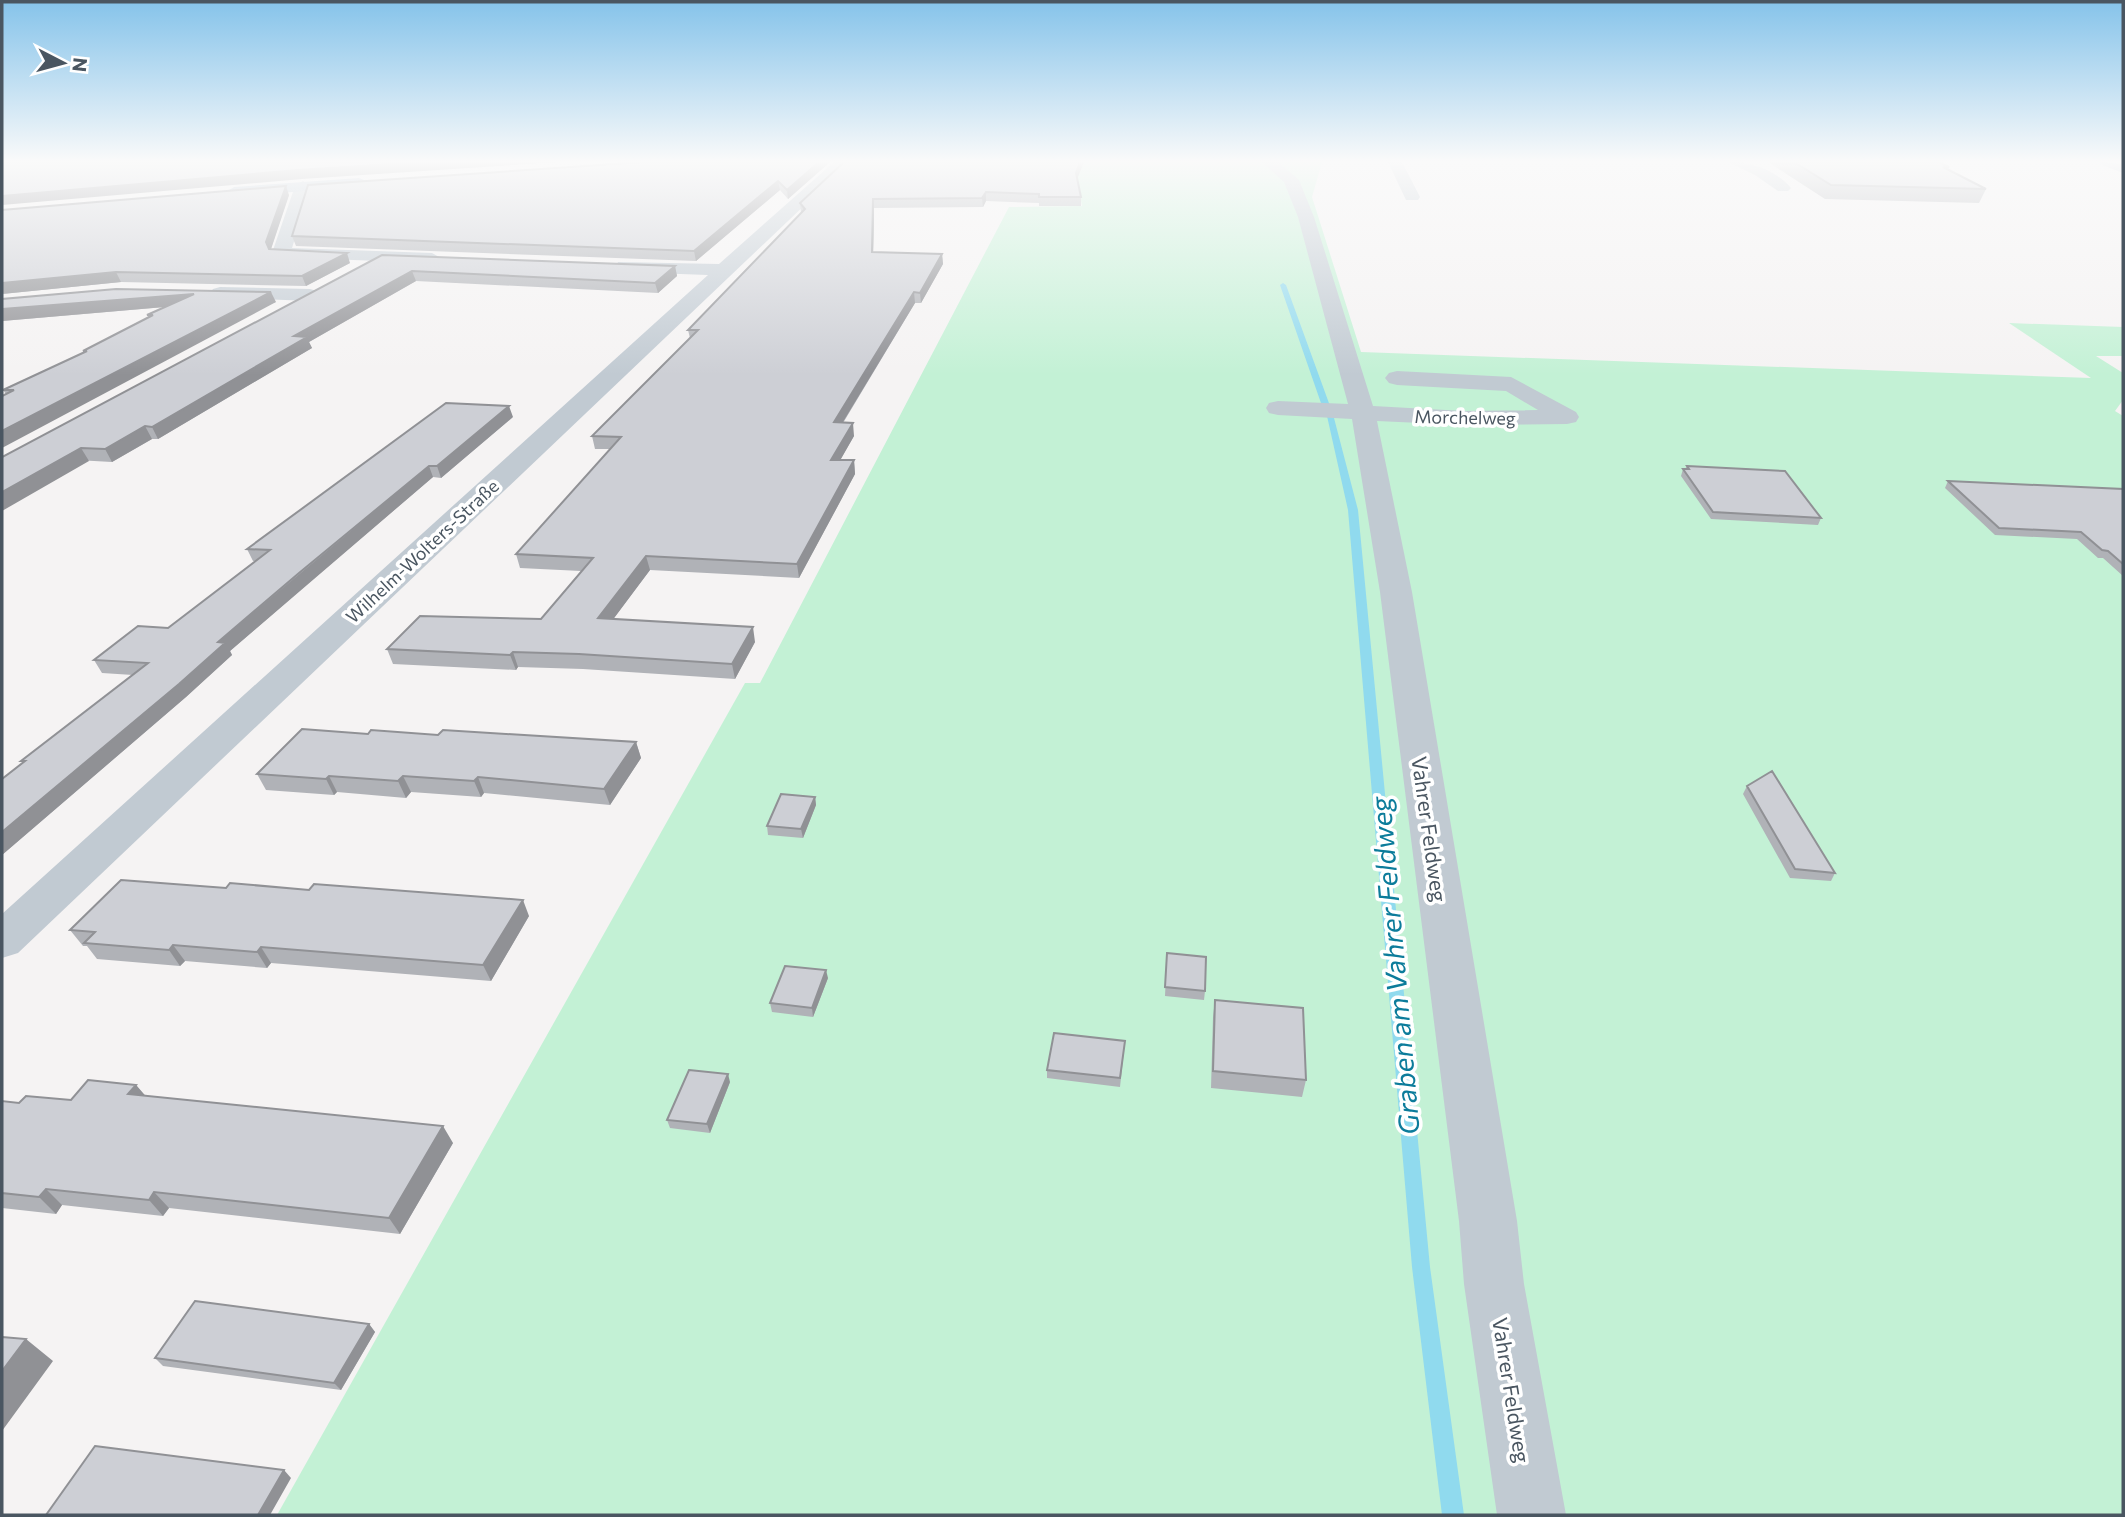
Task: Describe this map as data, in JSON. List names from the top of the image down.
{
  "streets": {
    "street": ["Morchelweg", "Wilhelm-Wolters-Straße", "Vahrer Feldweg"]
  },
  "crossings": [
    ["Morchelweg", "Vahrer Feldweg"]
  ],
  "water": ["Graben am Vahrer Feldweg"],
  "north": "right"
}
